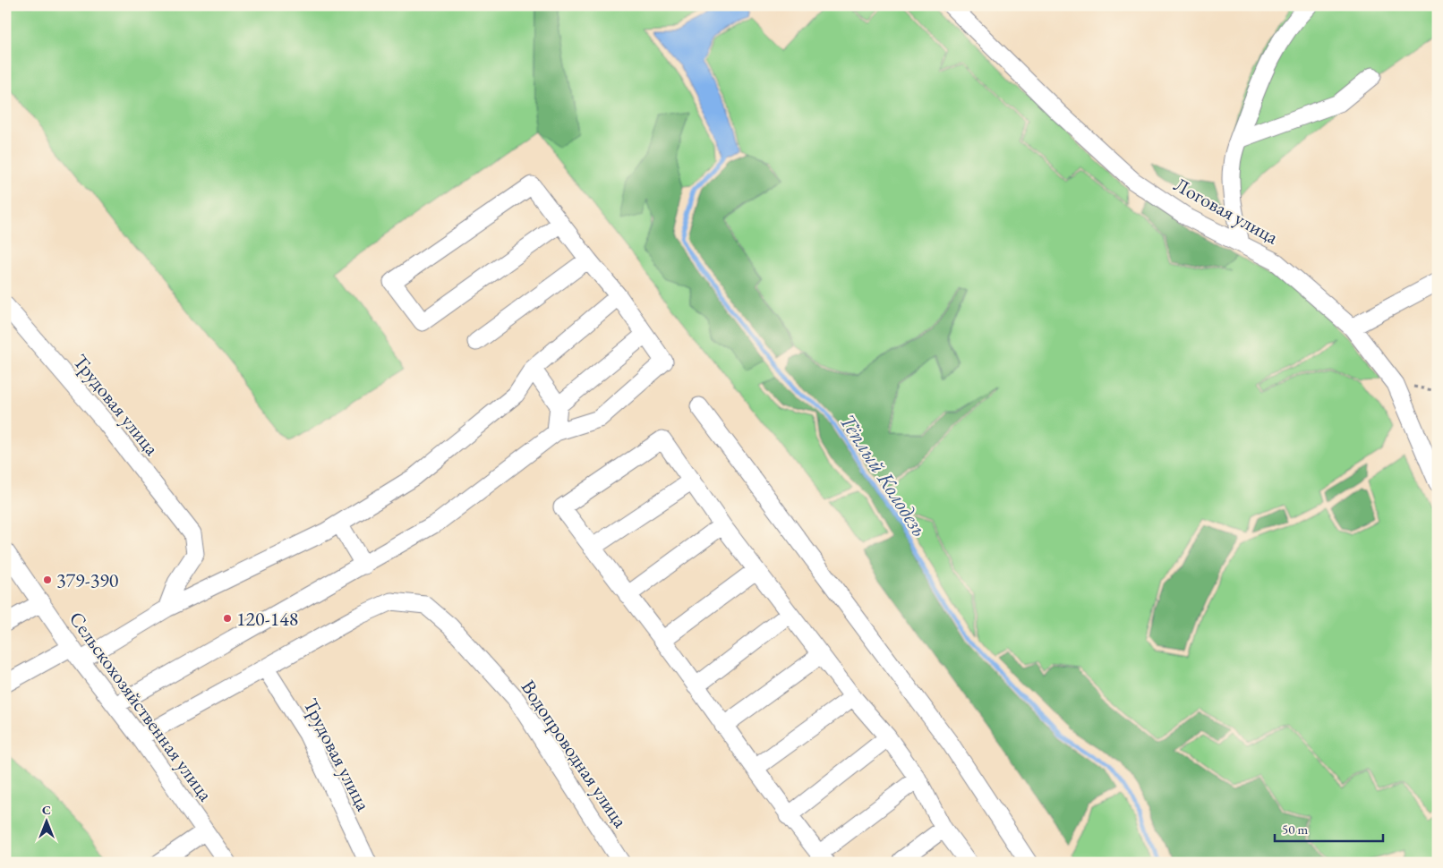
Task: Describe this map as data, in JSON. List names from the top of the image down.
{
  "streets": {
    "street": [
      "Логовая улица",
      "Трудовая улица",
      "Сельскохозяйственная улица",
      "Водопроводная улица"
    ]
  },
  "crossings": [
    ["Трудовая улица", "Водопроводная улица"],
    ["Сельскохозяйственная улица", "Водопроводная улица"]
  ],
  "water": ["Тёплый Колодезь"],
  "places": ["379-390", "120-148"],
  "scale_bar": "50 m",
  "north": "top"
}
